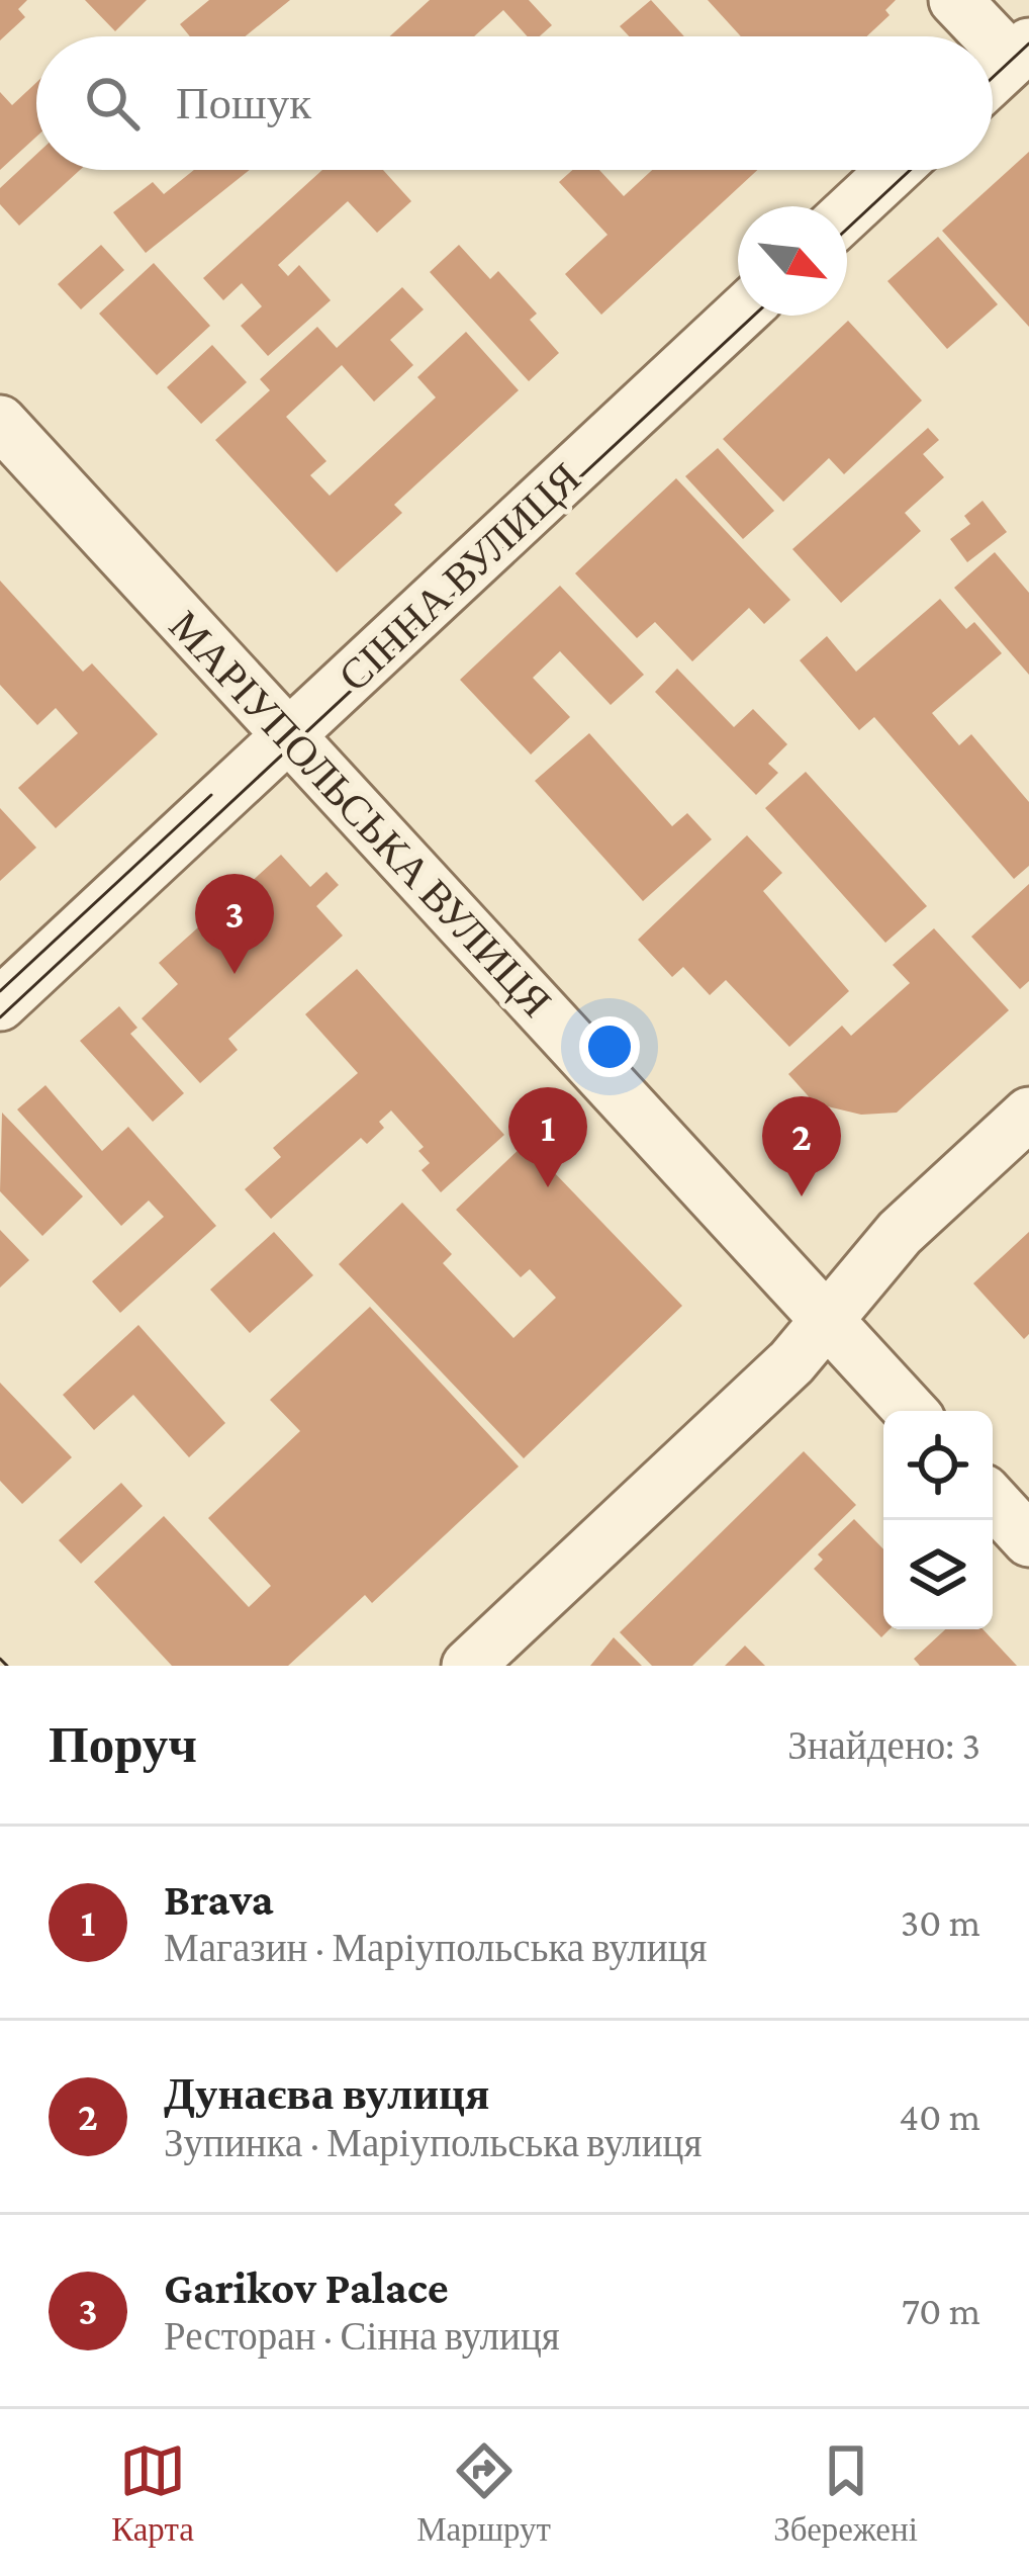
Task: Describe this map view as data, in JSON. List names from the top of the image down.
{
  "streets": {
    "street": ["СІННА ВУЛИЦЯ", "МАРІУПОЛЬСЬКА ВУЛИЦЯ"]
  },
  "crossings": [
    ["СІННА ВУЛИЦЯ", "МАРІУПОЛЬСЬКА ВУЛИЦЯ"]
  ],
  "north": "bottom right",
  "page": {
    "search": "Пошук",
    "pins": ["3", "1", "2"],
    "heading": ["Поруч", "Знайдено: 3"],
    "list": [
      {
        "mark": "1",
        "name": "Brava",
        "note": "Магазин · Маріупольська вулиця",
        "value": "30 m"
      },
      {
        "mark": "2",
        "name": "Дунаєва вулиця",
        "note": "Зупинка · Маріупольська вулиця",
        "value": "40 m"
      },
      {
        "mark": "3",
        "name": "Garikov Palace",
        "note": "Ресторан · Сінна вулиця",
        "value": "70 m"
      }
    ],
    "nav": ["Карта", "Маршрут", "Збережені"]
  }
}
